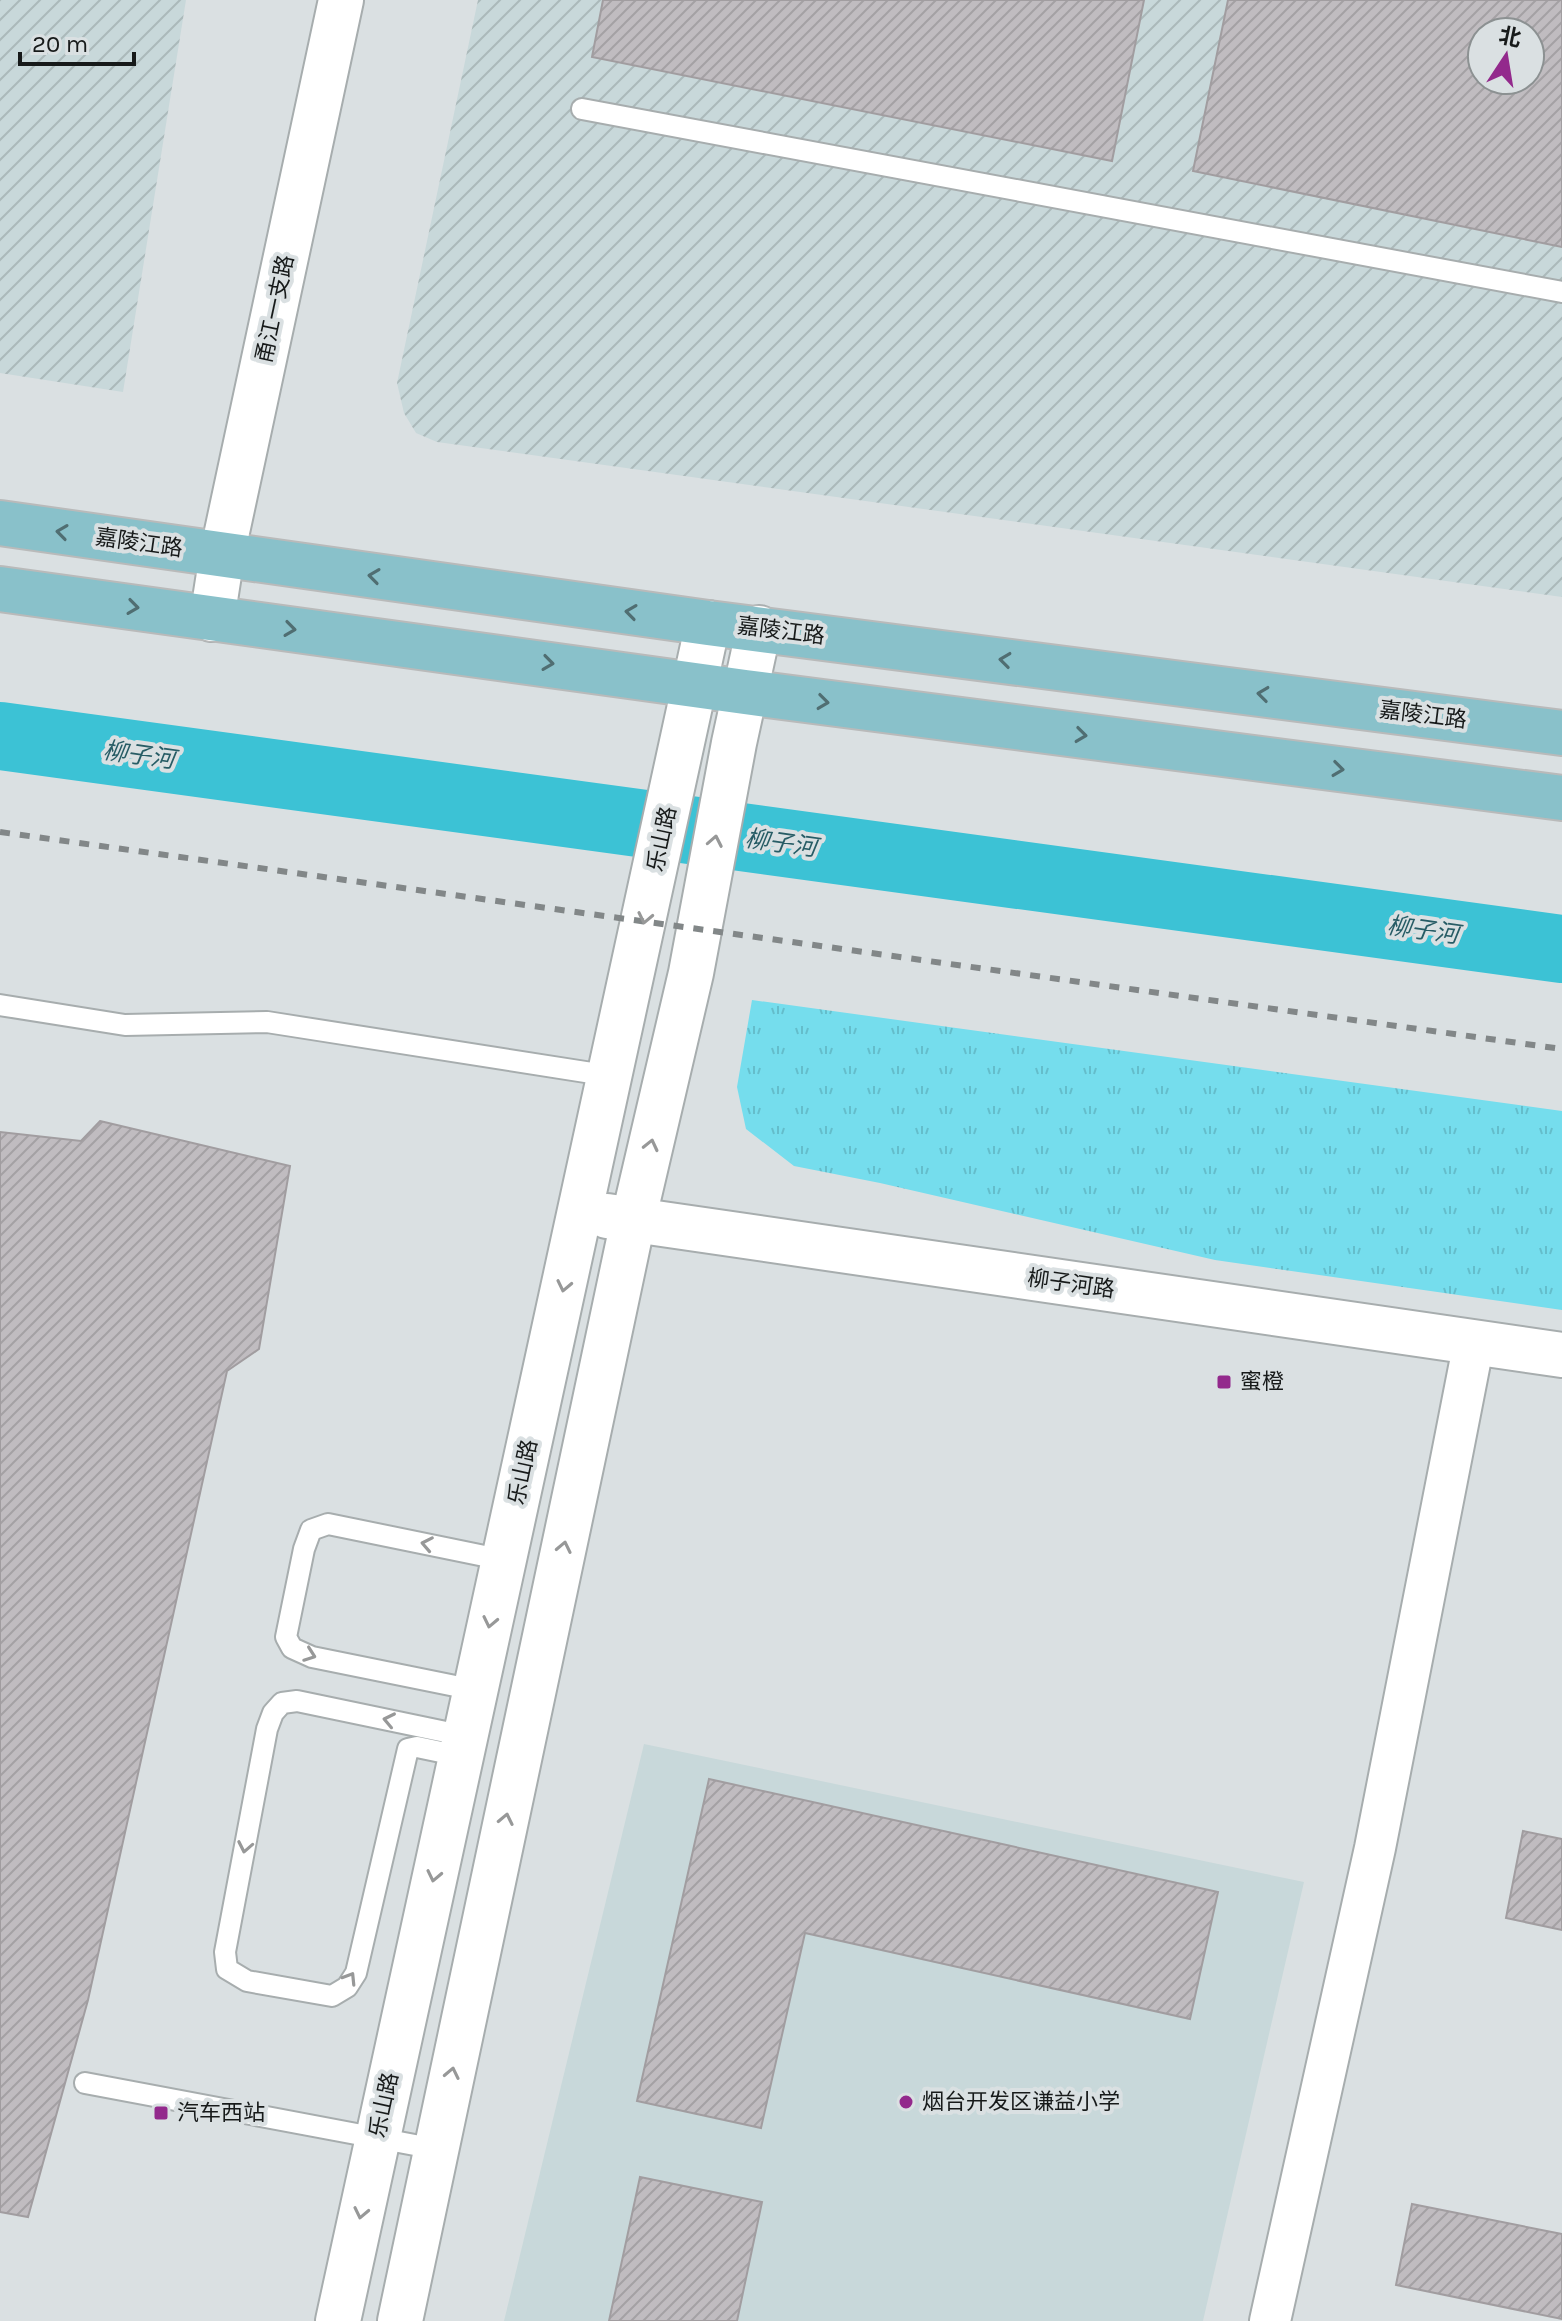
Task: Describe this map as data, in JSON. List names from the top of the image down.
{
  "streets": {
    "main road": ["嘉陵江路"],
    "street": ["甬江一支路", "乐山路", "柳子河路"]
  },
  "crossings": [
    ["甬江一支路", "嘉陵江路"],
    ["嘉陵江路", "乐山路"],
    ["乐山路", "柳子河路"]
  ],
  "water": ["柳子河"],
  "places": {
    "transit": ["蜜橙", "汽车西站"],
    "other": ["烟台开发区谦益小学"]
  },
  "scale_bar": "20 m",
  "north": "top"
}
